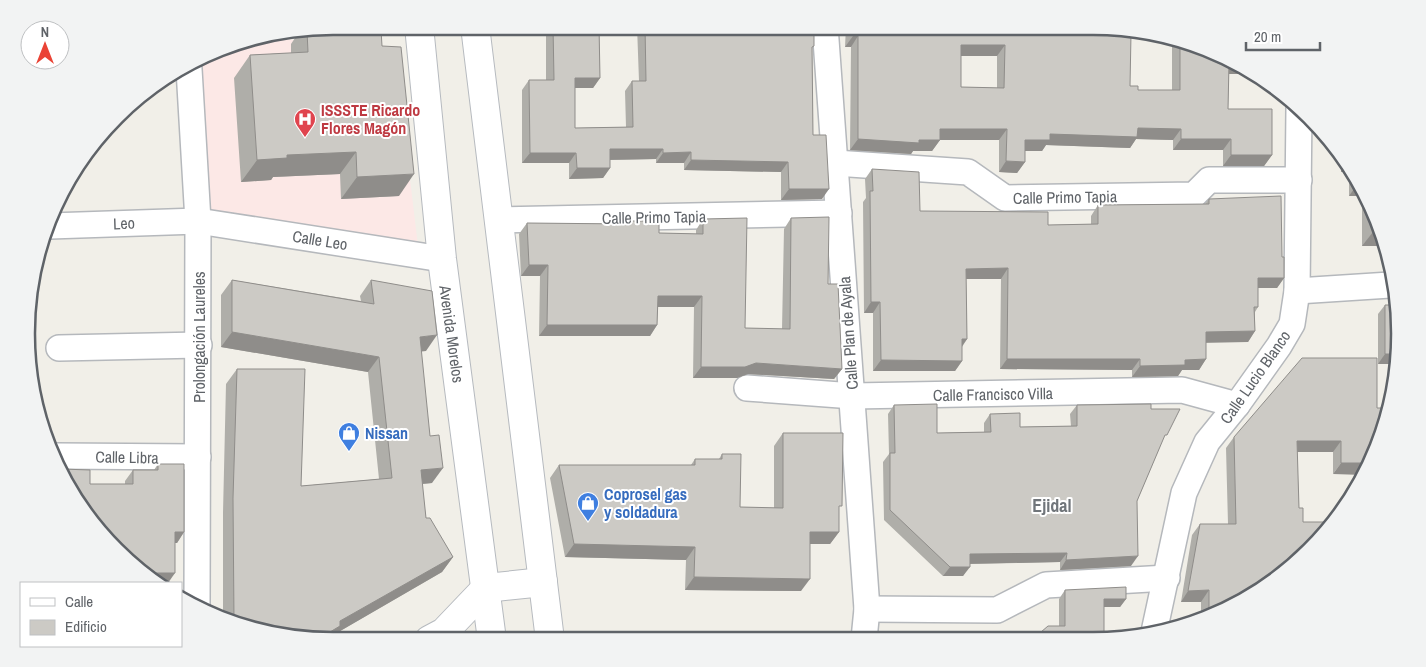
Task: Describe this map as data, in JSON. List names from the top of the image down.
{
  "streets": {
    "main road": ["Avenida Morelos"],
    "street": [
      "Calle Primo Tapia",
      "Leo",
      "Calle Leo",
      "Calle Plan de Ayala",
      "Prolongación Laureles",
      "Calle Lucio Blanco",
      "Calle Francisco Villa",
      "Calle Libra"
    ]
  },
  "crossings": [
    ["Calle Primo Tapia", "Calle Plan de Ayala"],
    ["Calle Primo Tapia", "Calle Lucio Blanco"],
    ["Leo", "Calle Leo"],
    ["Leo", "Prolongación Laureles"],
    ["Calle Leo", "Avenida Morelos"],
    ["Calle Leo", "Prolongación Laureles"],
    ["Calle Plan de Ayala", "Calle Francisco Villa"],
    ["Prolongación Laureles", "Calle Libra"],
    ["Calle Lucio Blanco", "Calle Francisco Villa"]
  ],
  "districts": ["Ejidal"],
  "places": {
    "hospital": ["ISSSTE Ricardo Flores Magón"],
    "shop": ["Nissan", "Coprosel gas y soldadura"]
  },
  "legend": ["Calle", "Edificio"],
  "scale_bar": "20 m",
  "north": "top"
}
